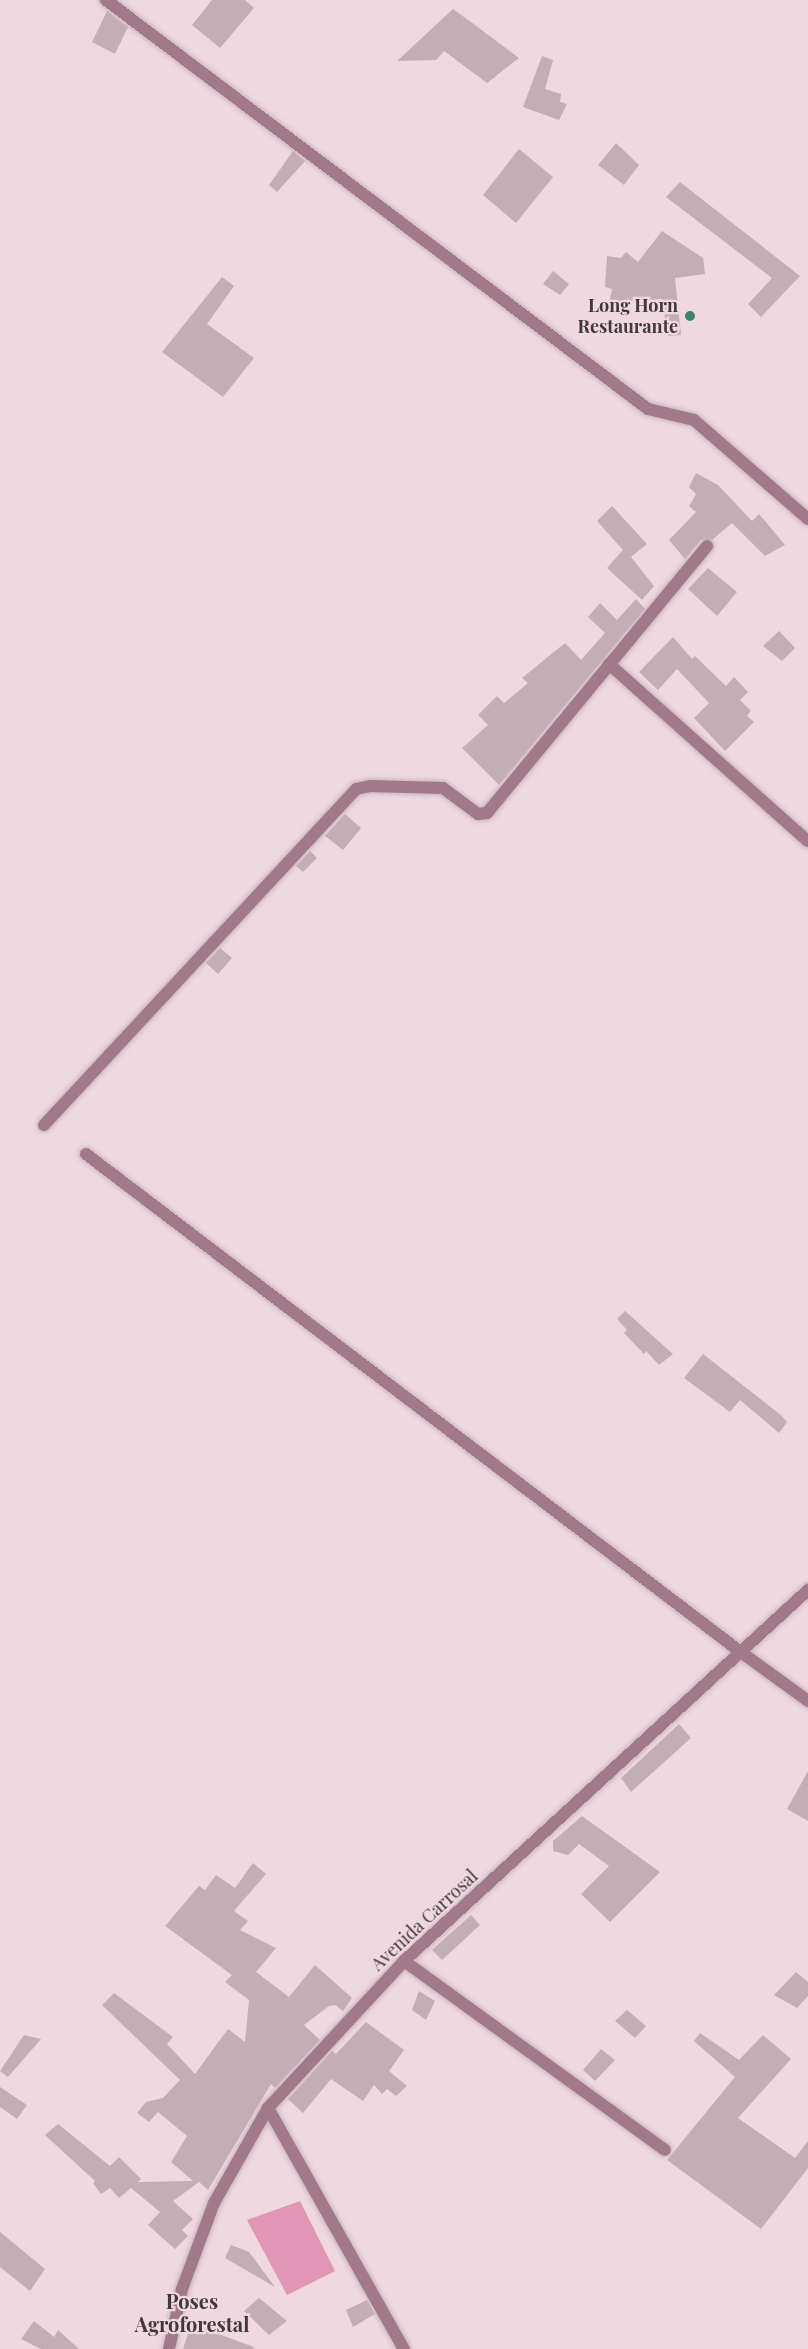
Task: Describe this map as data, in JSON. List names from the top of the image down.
{
  "streets": {
    "street": ["Avenida Carrosal"]
  },
  "districts": ["Poses Agroforestal"],
  "places": ["Long Horn Restaurante"]
}
